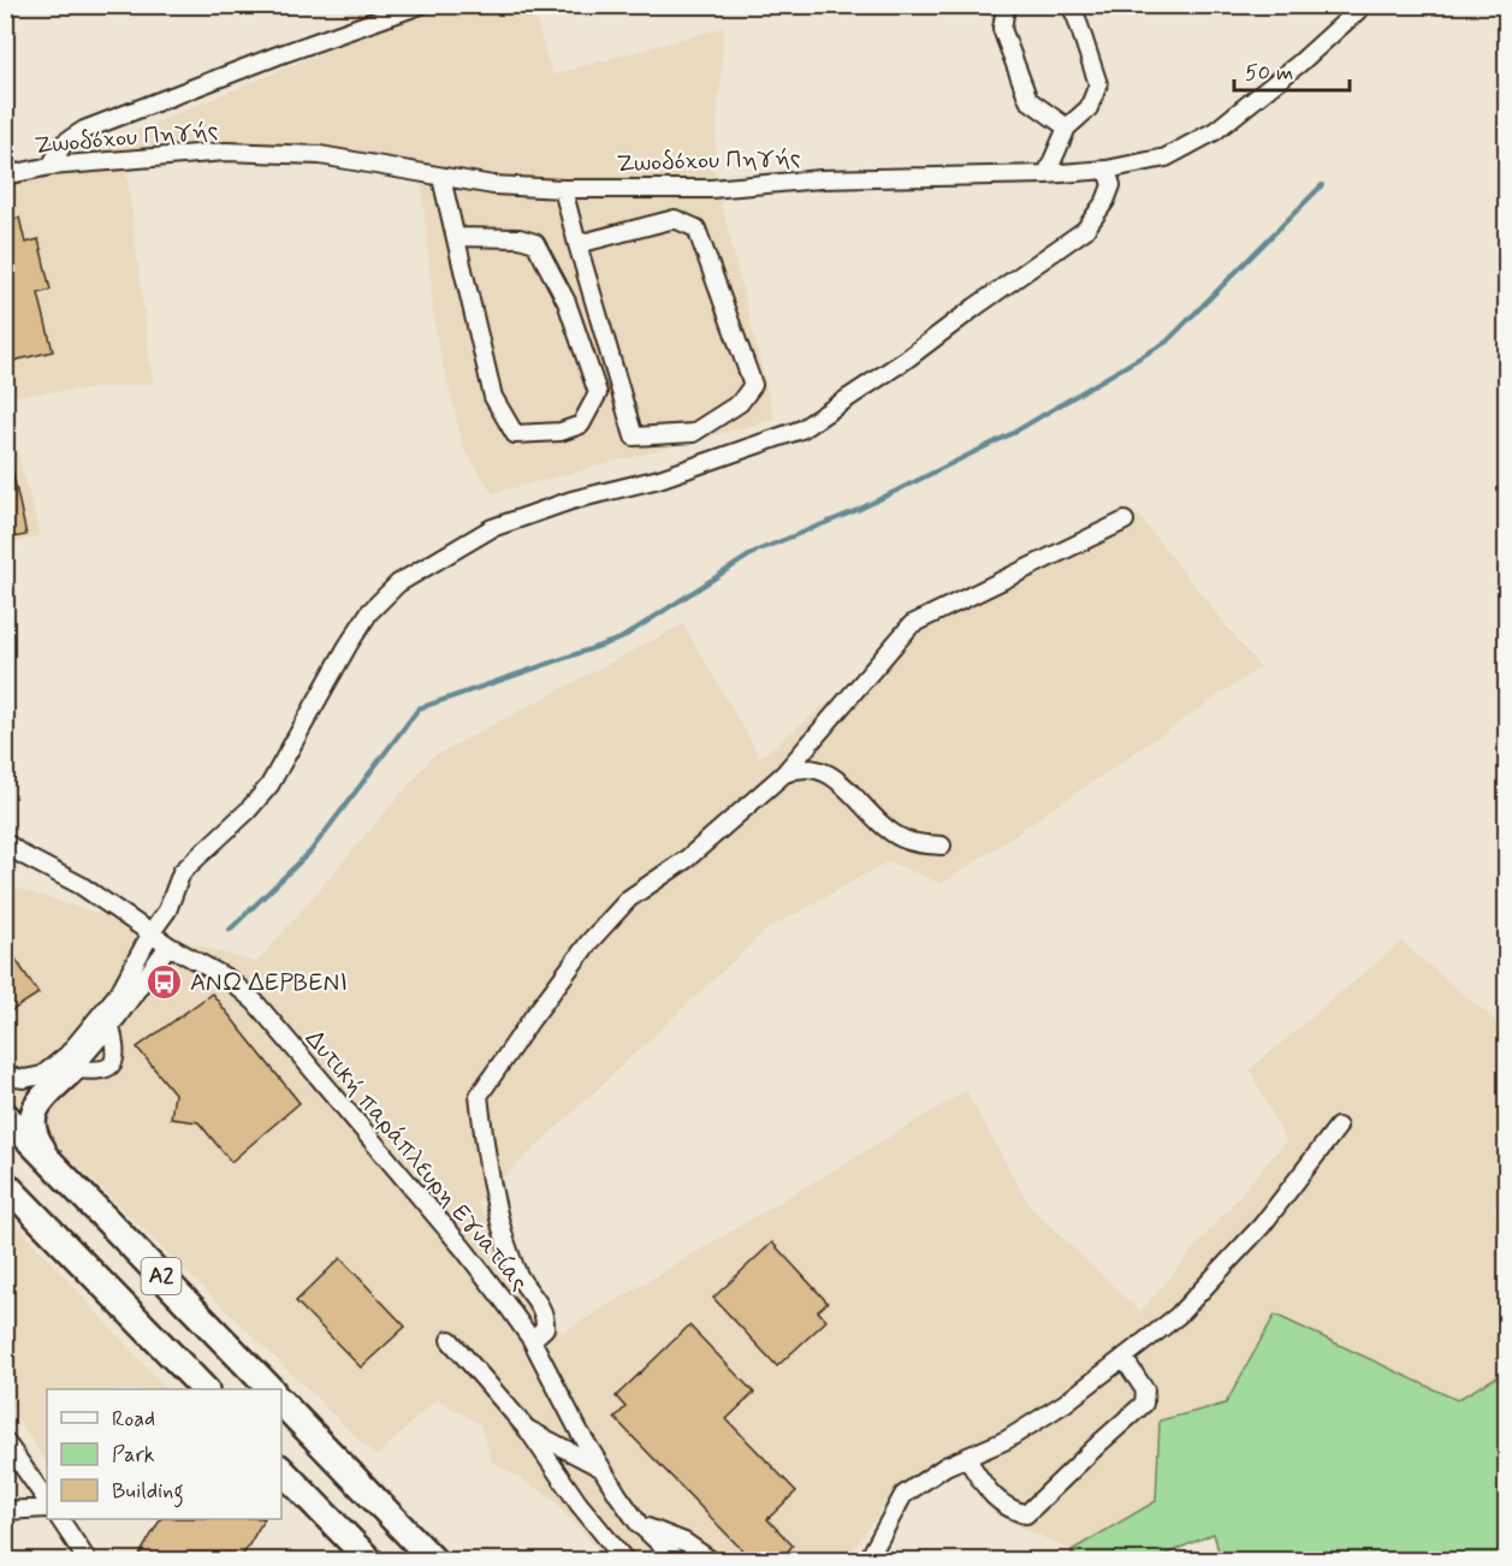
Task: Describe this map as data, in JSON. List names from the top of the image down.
{
  "streets": {
    "highway": ["Α2"],
    "street": ["Ζωοδόχου Πηγής", "Δυτική παράπλευρη Εγνατίας"]
  },
  "places": {
    "bus stop": ["ΑΝΩ ΔΕΡΒΕΝΙ"]
  },
  "legend": ["Road", "Park", "Building"],
  "scale_bar": "50 m"
}
